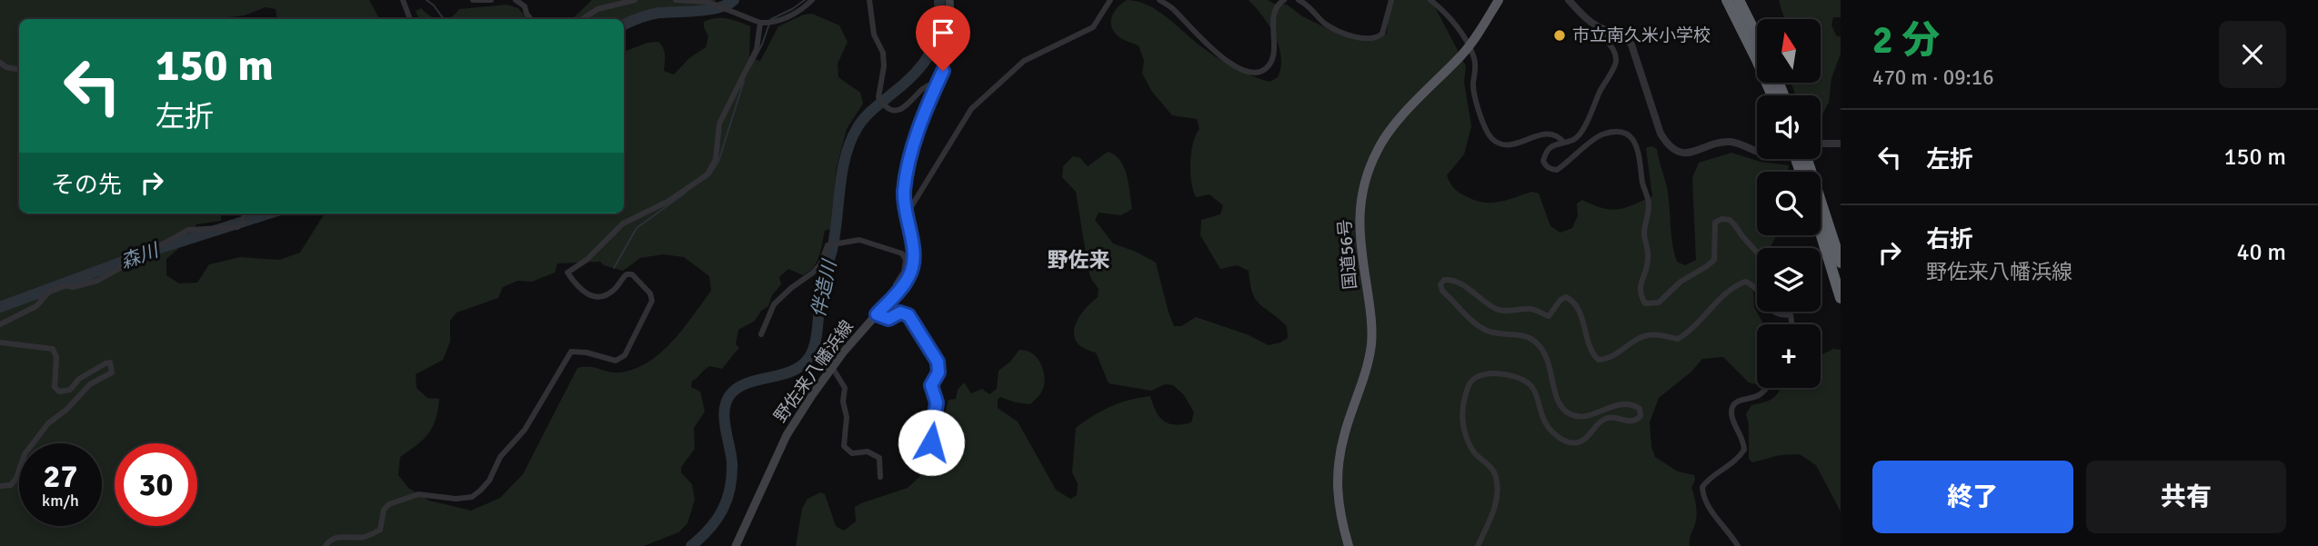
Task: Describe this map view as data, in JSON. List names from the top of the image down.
{
  "streets": {
    "highway": ["国道56号"],
    "main road": ["野佐来八幡浜線"]
  },
  "districts": ["野佐来"],
  "water": ["森川", "伴造川"],
  "places": ["市立南久米小学校"],
  "north": "top",
  "page": {
    "heading": ["2 分", "470 m · 09:16"],
    "map_buttons": "+",
    "turn": ["150 m", "左折"],
    "list": [
      {
        "name": "左折",
        "value": "150 m"
      },
      {
        "name": "右折",
        "note": "野佐来八幡浜線",
        "value": "40 m"
      }
    ],
    "then": "その先",
    "speed": "27 km/h",
    "limit": "30",
    "buttons": ["終了", "共有"]
  }
}
